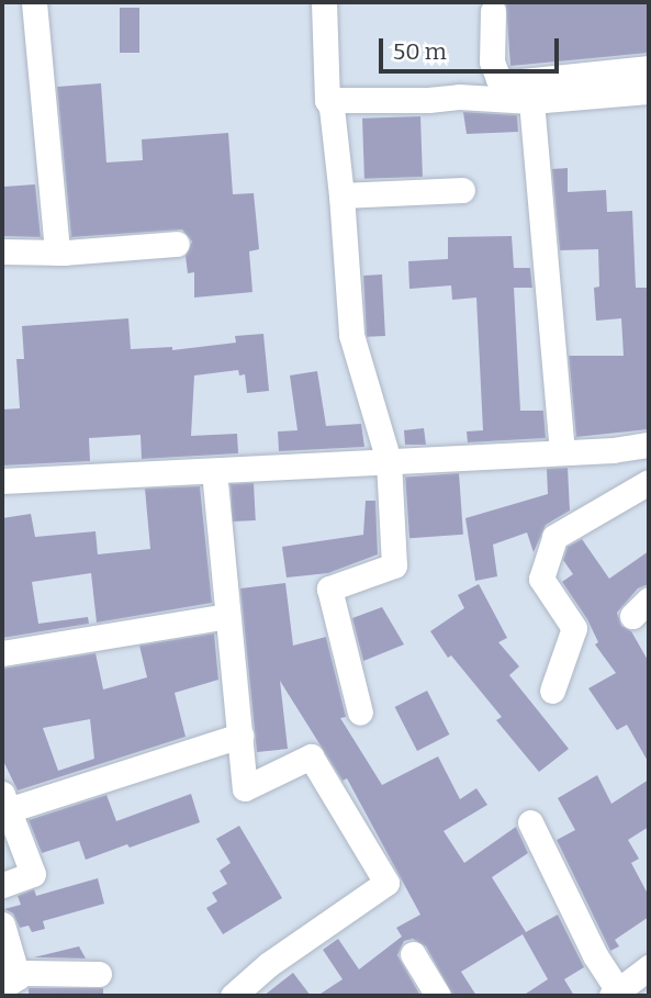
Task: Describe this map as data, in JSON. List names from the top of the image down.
{
  "scale_bar": "50 m"
}
